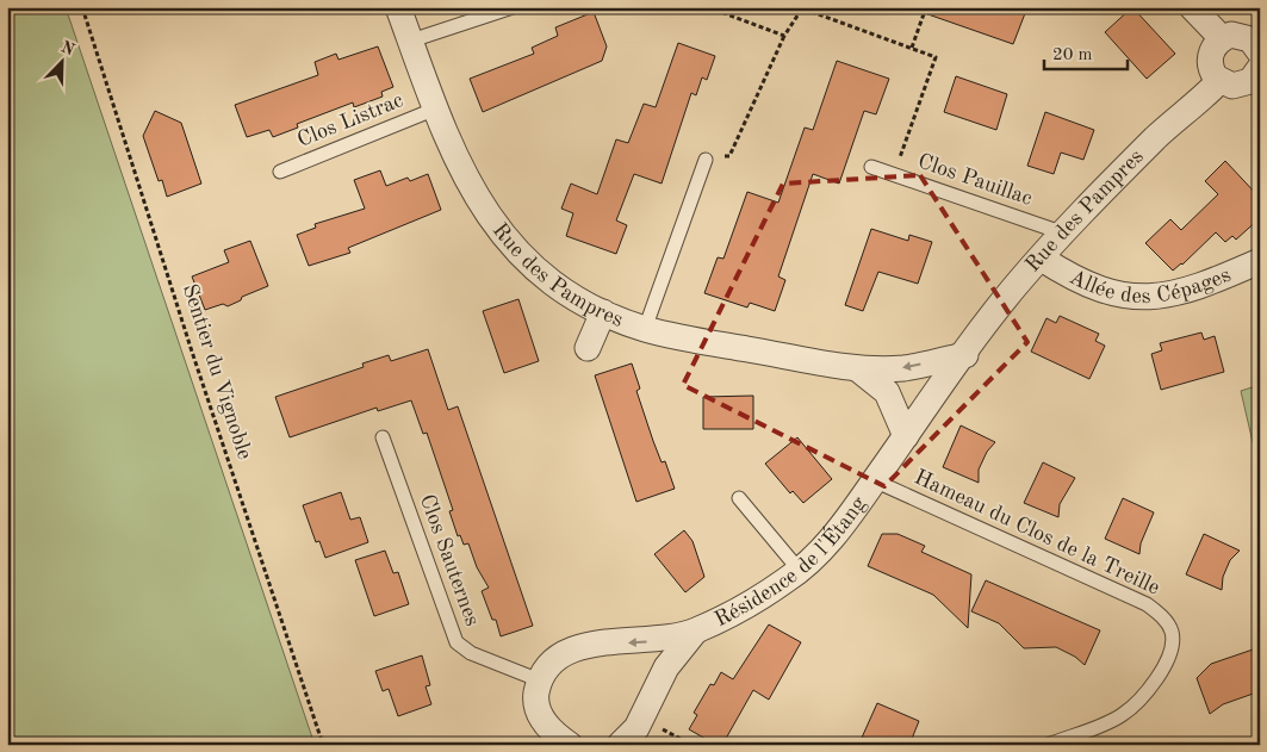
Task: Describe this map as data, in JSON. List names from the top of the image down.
{
  "streets": {
    "street": ["Rue des Pampres", "Allée des Cépages", "Résidence de l'Étang"],
    "lane": [
      "Clos Listrac",
      "Clos Pauillac",
      "Hameau du Clos de la Treille",
      "Clos Sauternes"
    ],
    "path": ["Sentier du Vignoble"]
  },
  "crossings": [
    ["Clos Listrac", "Rue des Pampres"],
    ["Clos Pauillac", "Rue des Pampres"],
    ["Rue des Pampres", "Allée des Cépages"],
    ["Rue des Pampres", "Hameau du Clos de la Treille"],
    ["Rue des Pampres", "Résidence de l'Étang"],
    ["Hameau du Clos de la Treille", "Résidence de l'Étang"],
    ["Résidence de l'Étang", "Clos Sauternes"]
  ],
  "scale_bar": "20 m",
  "north": "top right"
}
